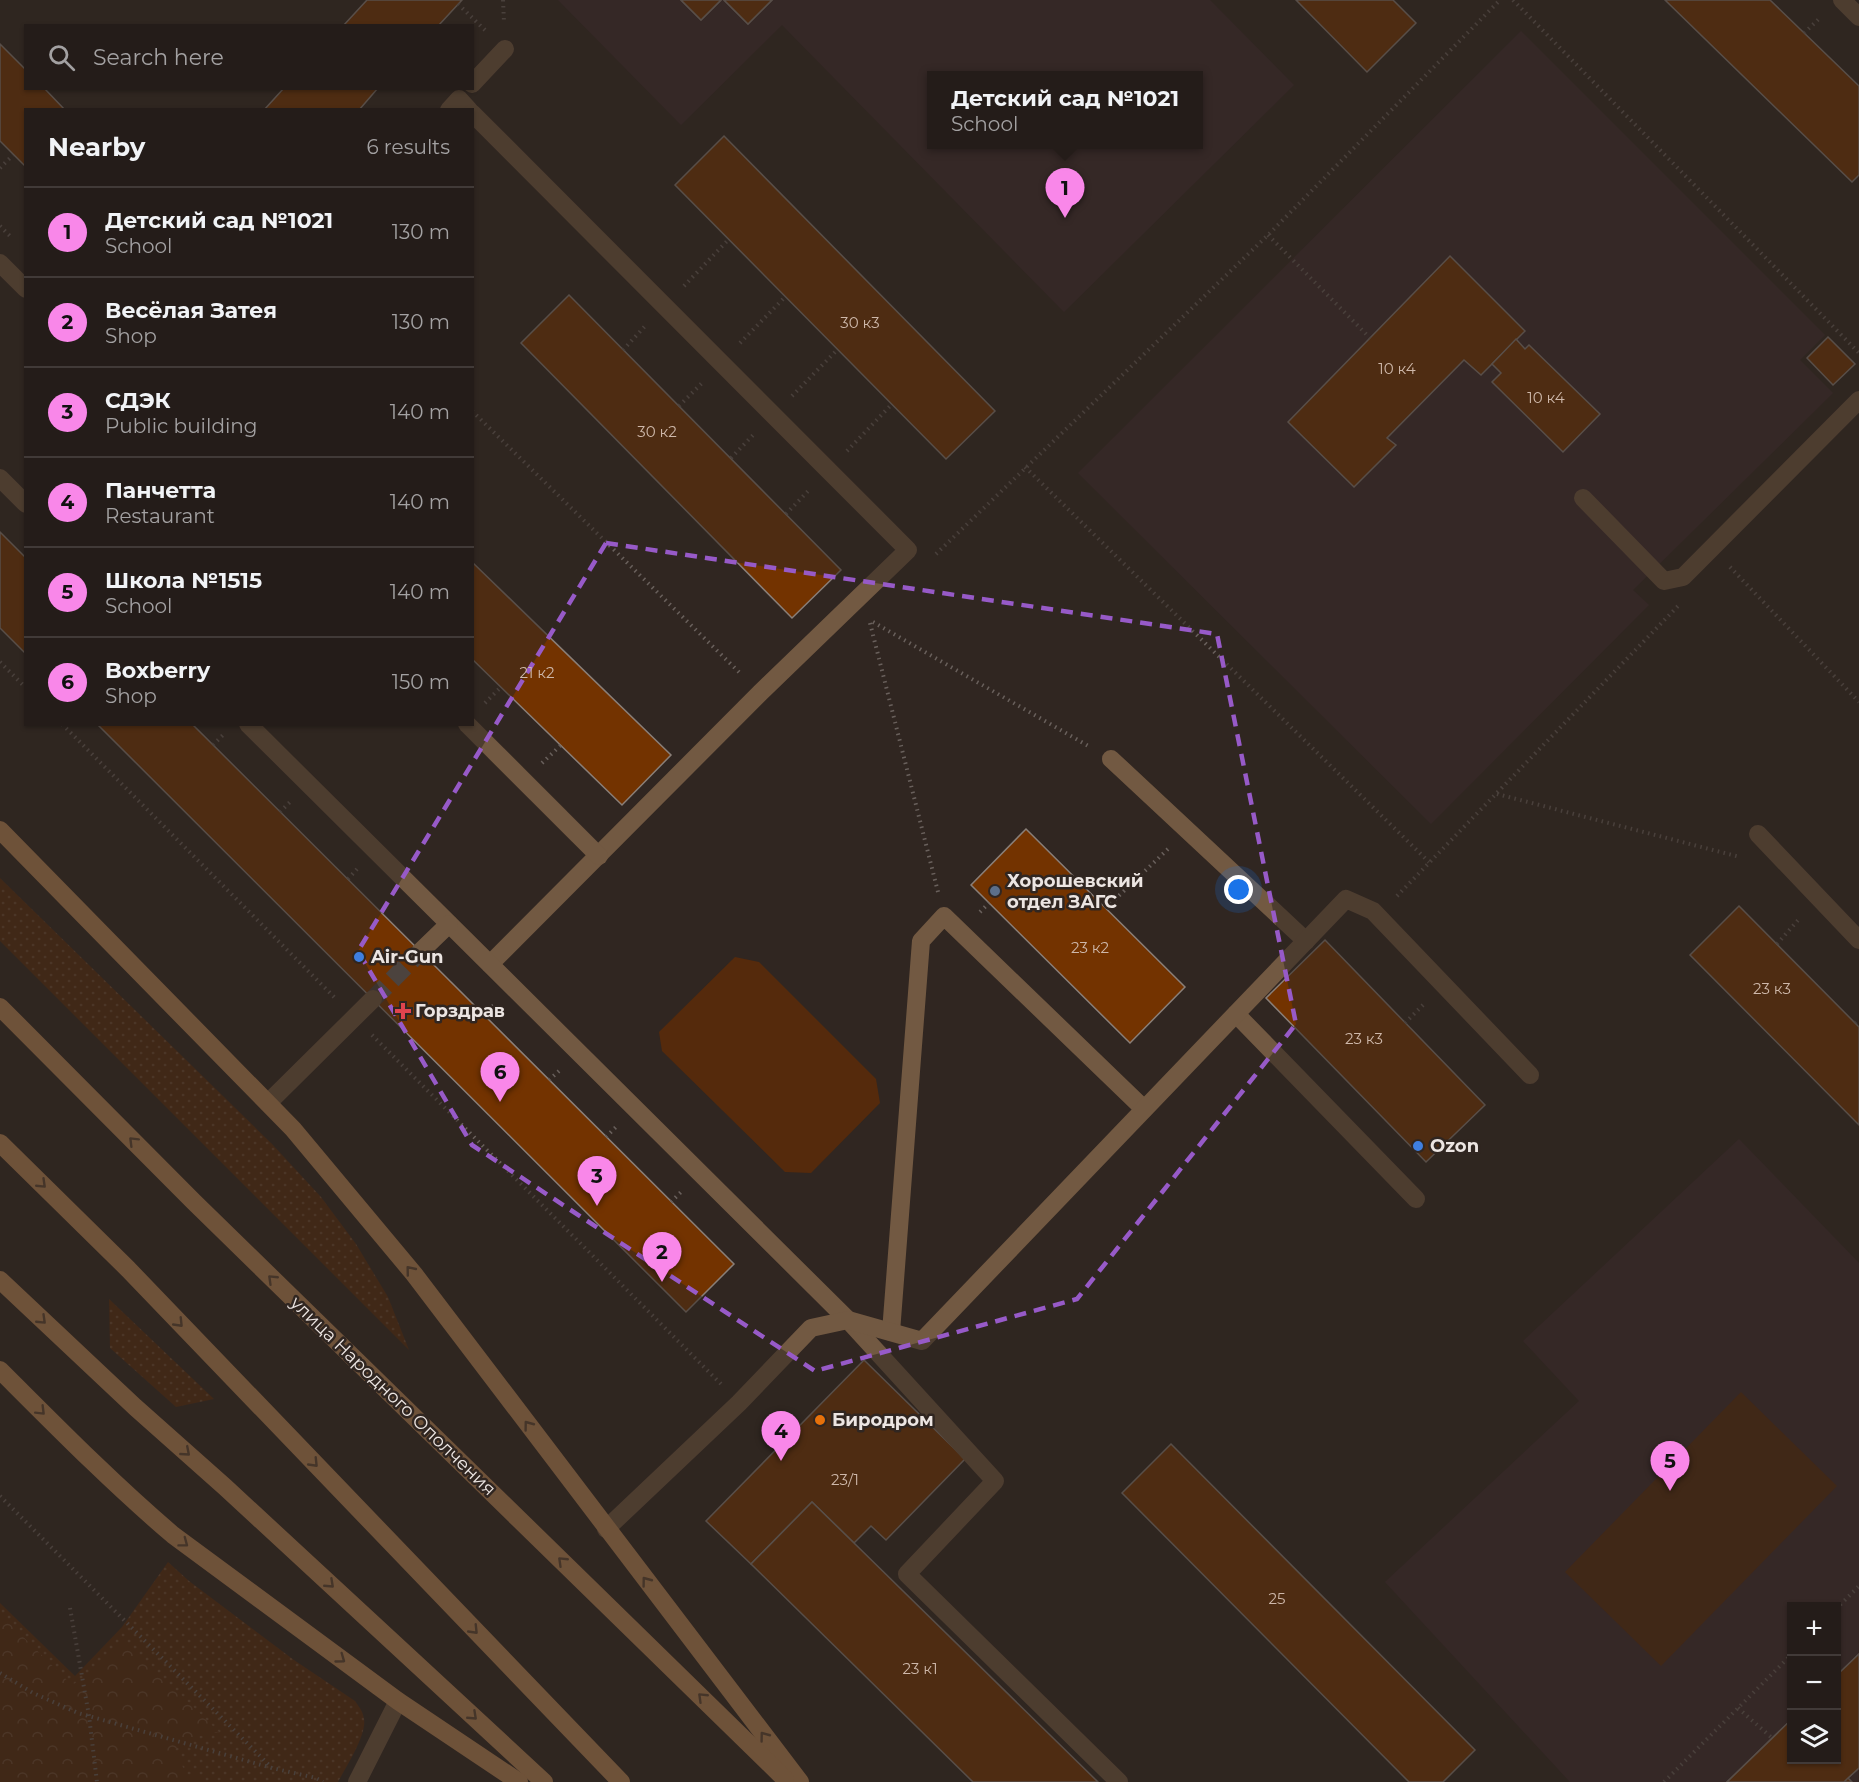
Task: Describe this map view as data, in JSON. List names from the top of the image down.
{
  "streets": {
    "main road": ["улица Народного Ополчения"]
  },
  "places": {
    "other": [
      "Хорошевский отдел ЗАГС",
      "Air-Gun",
      "Ozon",
      "Биродром"
    ],
    "health": ["Горздрав"]
  },
  "house_numbers": [
    "30 к3",
    "10 к4",
    "10 к4",
    "30 к2",
    "21 к2",
    "23 к2",
    "23 к3",
    "23 к3",
    "23/1",
    "25",
    "23 к1"
  ],
  "page": {
    "search": "Search here",
    "popup": ["Детский сад №1021", "School"],
    "heading": ["Nearby", "6 results"],
    "pins": [
      "1",
      "6",
      "3",
      "2",
      "4",
      "5"
    ],
    "list": [
      {
        "mark": "1",
        "name": "Детский сад №1021",
        "note": "School",
        "value": "130 m"
      },
      {
        "mark": "2",
        "name": "Весёлая Затея",
        "note": "Shop",
        "value": "130 m"
      },
      {
        "mark": "3",
        "name": "СДЭК",
        "note": "Public building",
        "value": "140 m"
      },
      {
        "mark": "4",
        "name": "Панчетта",
        "note": "Restaurant",
        "value": "140 m"
      },
      {
        "mark": "5",
        "name": "Школа №1515",
        "note": "School",
        "value": "140 m"
      },
      {
        "mark": "6",
        "name": "Boxberry",
        "note": "Shop",
        "value": "150 m"
      }
    ],
    "map_buttons": ["+", "−"]
  }
}
